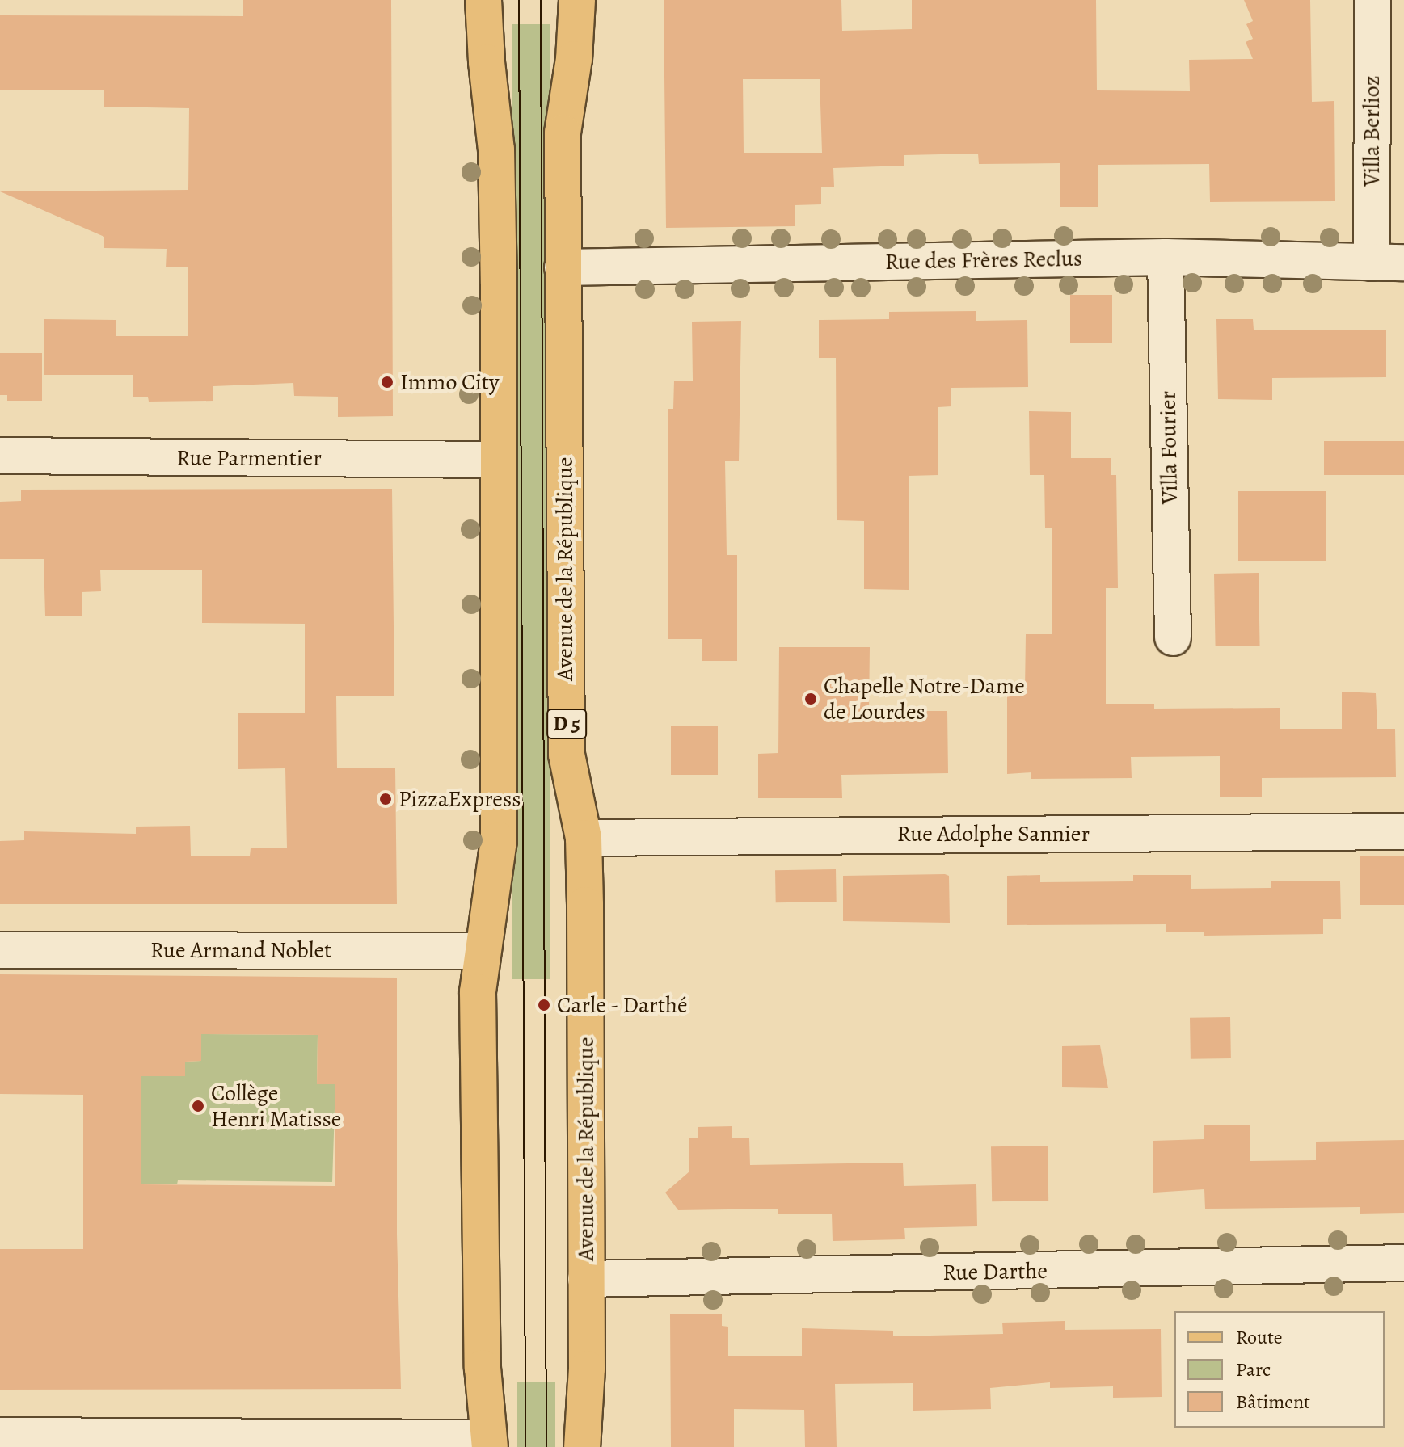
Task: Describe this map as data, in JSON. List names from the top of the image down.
{
  "streets": {
    "main road": ["Avenue de la République", "D 5"],
    "street": [
      "Villa Berlioz",
      "Rue des Frères Reclus",
      "Villa Fourier",
      "Rue Parmentier",
      "Rue Adolphe Sannier",
      "Rue Armand Noblet",
      "Rue Darthe"
    ]
  },
  "crossings": [
    ["Villa Berlioz", "Rue des Frères Reclus"],
    ["Rue des Frères Reclus", "Villa Fourier"],
    ["Rue des Frères Reclus", "Avenue de la République"],
    ["Avenue de la République", "Rue Adolphe Sannier"],
    ["Avenue de la République", "Rue Darthe"]
  ],
  "places": [
    "Immo City",
    "Chapelle Notre-Dame de Lourdes",
    "PizzaExpress",
    "Carle - Darthé",
    "Collège Henri Matisse"
  ],
  "legend": ["Route", "Parc", "Bâtiment"]
}
